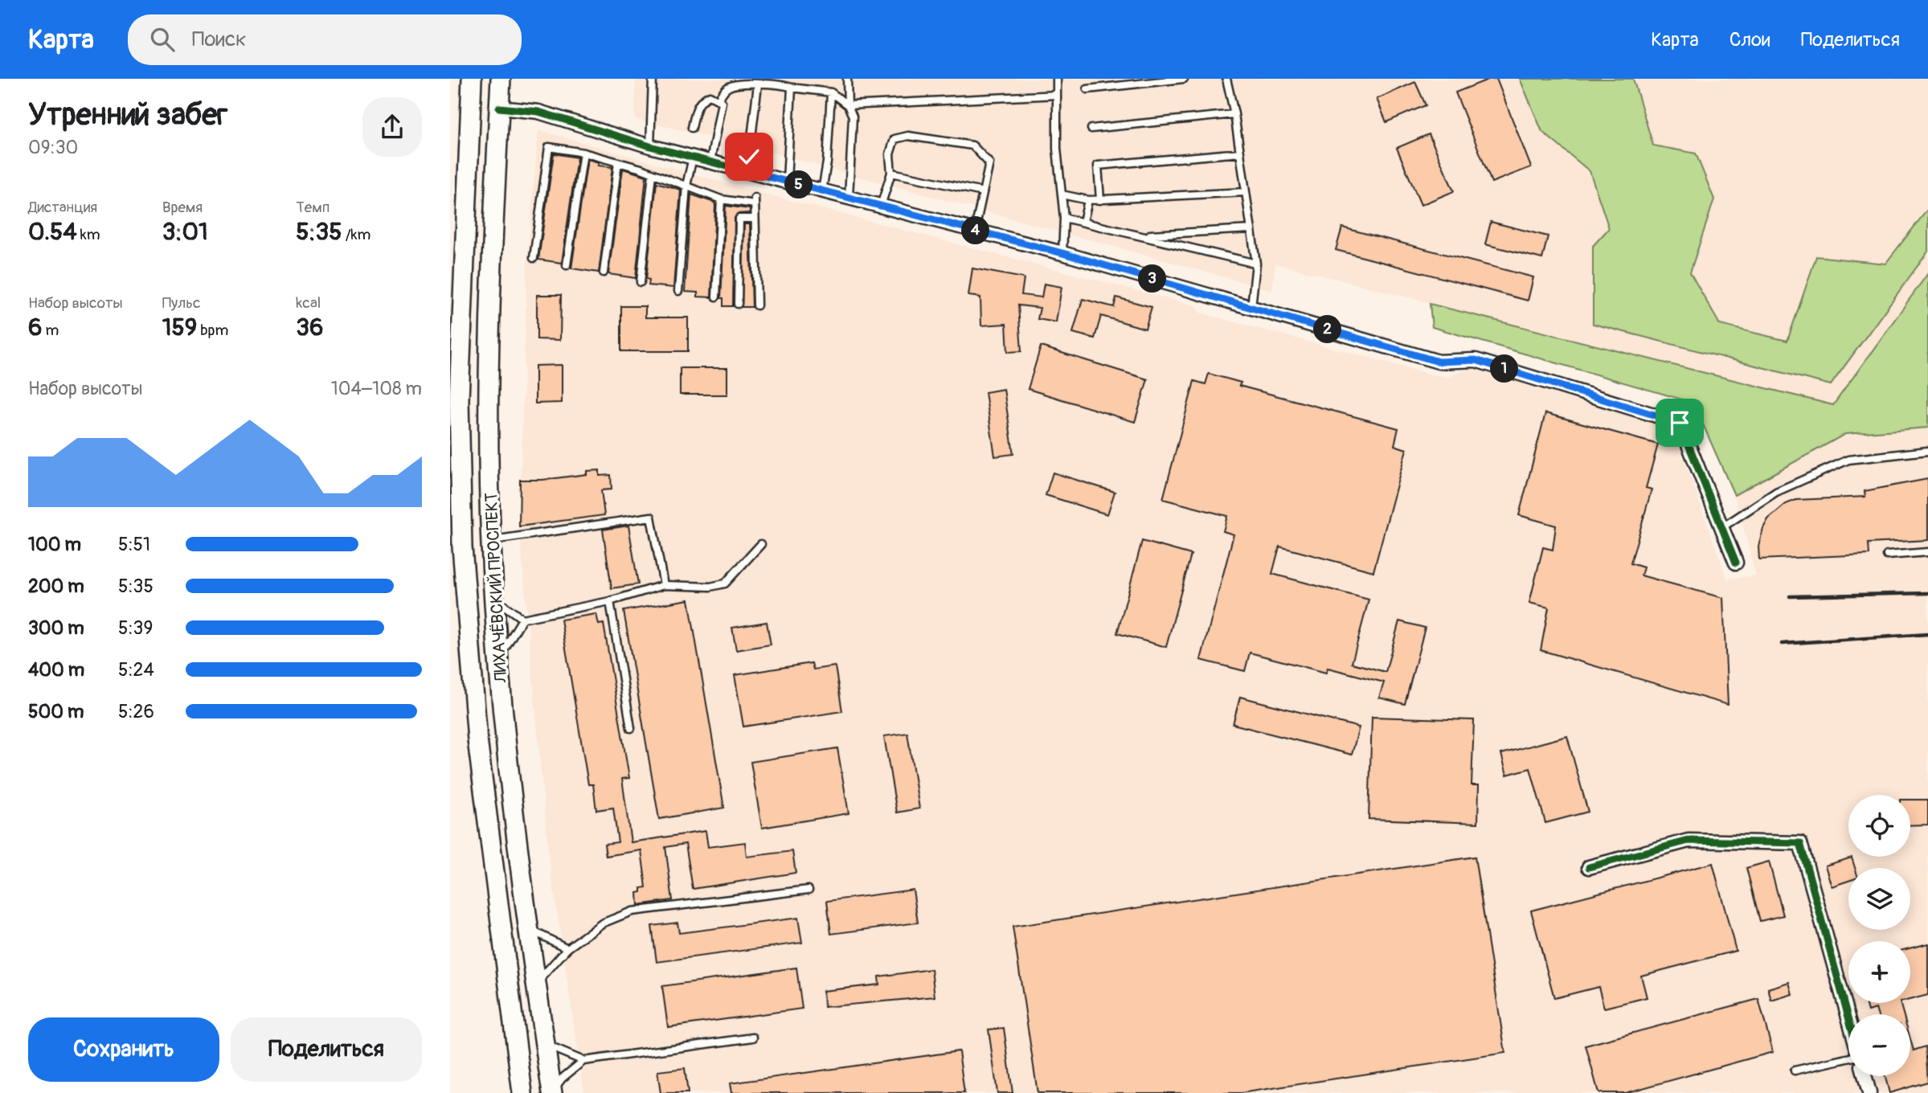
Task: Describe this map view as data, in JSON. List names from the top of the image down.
{
  "streets": {
    "main road": ["ЛИХАЧЁВСКИЙ ПРОСПЕКТ"]
  },
  "page": {
    "header": "Карта",
    "search": "Поиск",
    "nav": ["Карта", "Слои", "Поделиться"],
    "heading": ["Утренний забег", "09:30"],
    "pins": [
      "5",
      "4",
      "3",
      "2",
      "1"
    ],
    "stats": [
      ["Дистанция", "0.54 km"],
      ["Время", "3:01"],
      ["Темп", "5:35 /km"],
      ["Набор высоты", "6 m"],
      ["Пульс", "159 bpm"],
      ["kcal", "36"]
    ],
    "chart": ["Набор высоты", "104–108 m"],
    "list": [
      {
        "name": "100 m",
        "note": "5:51"
      },
      {
        "name": "200 m",
        "note": "5:35"
      },
      {
        "name": "300 m",
        "note": "5:39"
      },
      {
        "name": "400 m",
        "note": "5:24"
      },
      {
        "name": "500 m",
        "note": "5:26"
      }
    ],
    "map_buttons": ["+", "−"],
    "buttons": ["Сохранить", "Поделиться"]
  }
}
